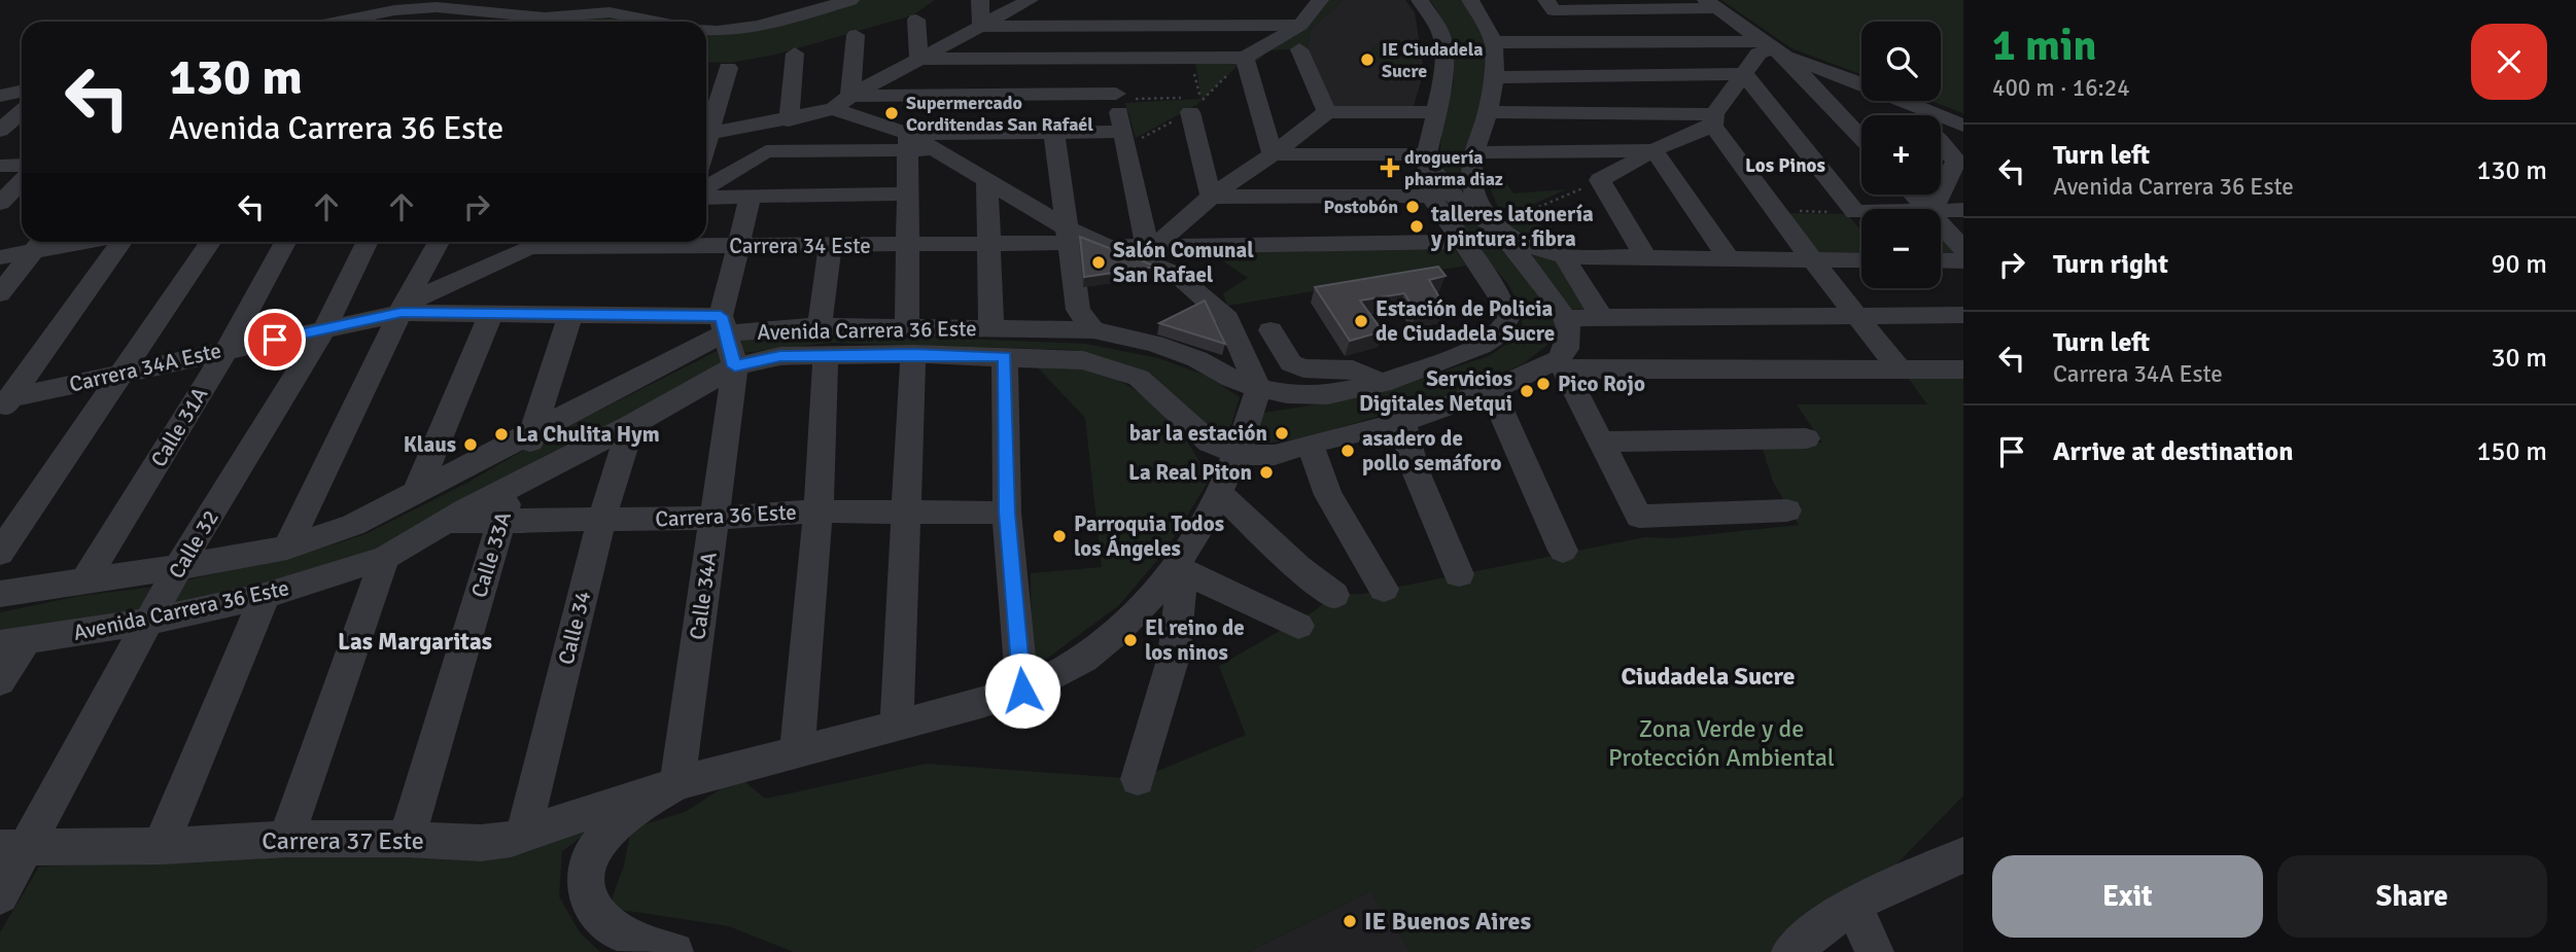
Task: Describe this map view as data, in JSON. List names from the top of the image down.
{
  "streets": {
    "street": [
      "Carrera 34 Este",
      "Avenida Carrera 36 Este",
      "Carrera 34A Este",
      "Calle 31A",
      "Carrera 36 Este",
      "Calle 32",
      "Calle 33A",
      "Calle 34A",
      "Calle 34",
      "Carrera 37 Este"
    ]
  },
  "crossings": [
    ["Avenida Carrera 36 Este", "Carrera 34A Este"],
    ["Avenida Carrera 36 Este", "Calle 31A"],
    ["Avenida Carrera 36 Este", "Carrera 36 Este"],
    ["Avenida Carrera 36 Este", "Calle 32"],
    ["Avenida Carrera 36 Este", "Calle 33A"],
    ["Avenida Carrera 36 Este", "Calle 34A"],
    ["Avenida Carrera 36 Este", "Calle 34"],
    ["Carrera 34A Este", "Calle 31A"],
    ["Carrera 34A Este", "Calle 32"],
    ["Carrera 34A Este", "Calle 33A"],
    ["Carrera 36 Este", "Calle 33A"],
    ["Carrera 36 Este", "Calle 34A"],
    ["Carrera 36 Este", "Calle 34"],
    ["Calle 32", "Carrera 37 Este"],
    ["Calle 33A", "Carrera 37 Este"],
    ["Calle 34A", "Carrera 37 Este"],
    ["Calle 34", "Carrera 37 Este"]
  ],
  "districts": ["Los Pinos", "Las Margaritas", "Ciudadela Sucre"],
  "parks": ["Zona Verde y de Protección Ambiental"],
  "places": {
    "other": [
      "IE Ciudadela Sucre",
      "Supermercado Corditendas San Rafaél",
      "Postobón",
      "talleres latonería y pintura : fibra",
      "Salón Comunal San Rafael",
      "Estación de Policia de Ciudadela Sucre",
      "Pico Rojo",
      "Servicios Digitales Netqui",
      "bar la estación",
      "La Chulita Hym",
      "Klaus",
      "asadero de pollo semáforo",
      "La Real Piton",
      "Parroquia Todos los Ángeles",
      "El reino de los ninos",
      "IE Buenos Aires"
    ],
    "health": ["droguería pharma diaz"]
  },
  "page": {
    "heading": ["1 min", "400 m · 16:24"],
    "map_buttons": ["+", "−"],
    "turn": ["130 m", "Avenida Carrera 36 Este"],
    "list": [
      {
        "name": "Turn left",
        "note": "Avenida Carrera 36 Este",
        "value": "130 m"
      },
      {
        "name": "Turn right",
        "value": "90 m"
      },
      {
        "name": "Turn left",
        "note": "Carrera 34A Este",
        "value": "30 m"
      },
      {
        "name": "Arrive at destination",
        "value": "150 m"
      }
    ],
    "buttons": ["Exit", "Share"]
  }
}
